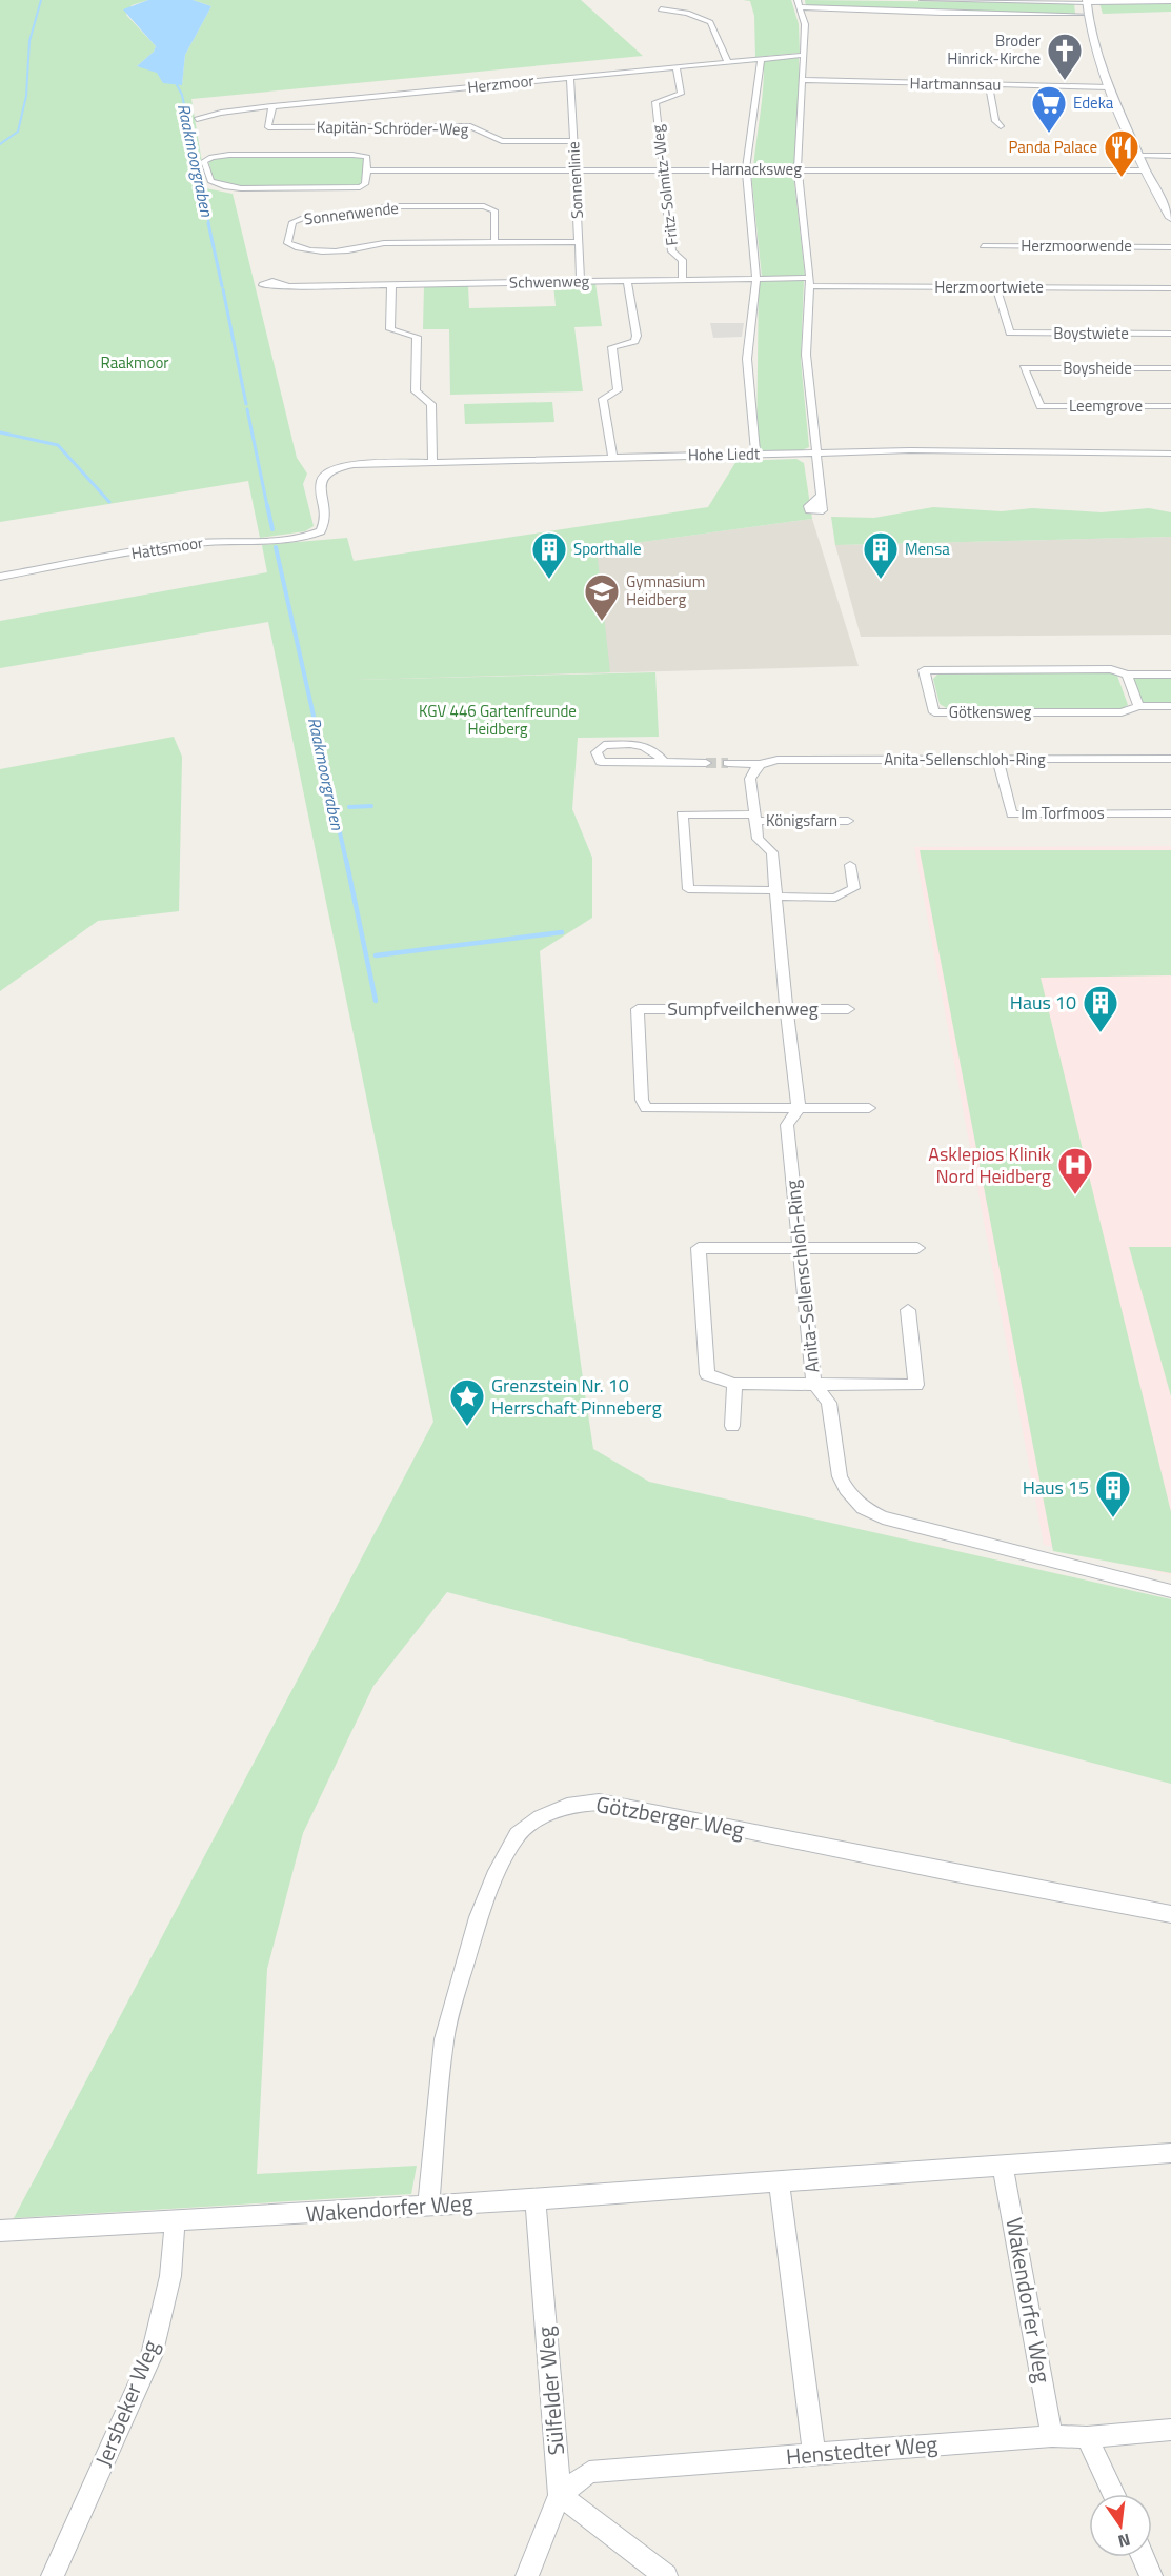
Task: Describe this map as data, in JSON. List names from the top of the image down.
{
  "streets": {
    "street": [
      "Herzmoor",
      "Hartmannsau",
      "Kapitän-Schröder-Weg",
      "Harnacksweg",
      "Sonnenlinie",
      "Fritz-Solmitz-Weg",
      "Sonnenwende",
      "Herzmoorwende",
      "Schwenweg",
      "Herzmoortwiete",
      "Boystwiete",
      "Boysheide",
      "Leemgrove",
      "Hohe Liedt",
      "Hattsmoor",
      "Götkensweg",
      "Anita-Sellenschloh-Ring",
      "Im Torfmoos",
      "Königsfarn",
      "Sumpfveilchenweg",
      "Götzberger Weg",
      "Wakendorfer Weg",
      "Sülfelder Weg",
      "Jersbeker Weg",
      "Henstedter Weg"
    ]
  },
  "crossings": [
    ["Herzmoor", "Kapitän-Schröder-Weg"],
    ["Herzmoor", "Sonnenlinie"],
    ["Herzmoor", "Fritz-Solmitz-Weg"],
    ["Kapitän-Schröder-Weg", "Sonnenlinie"],
    ["Harnacksweg", "Sonnenlinie"],
    ["Harnacksweg", "Fritz-Solmitz-Weg"],
    ["Sonnenlinie", "Sonnenwende"],
    ["Sonnenlinie", "Schwenweg"],
    ["Fritz-Solmitz-Weg", "Schwenweg"],
    ["Schwenweg", "Herzmoortwiete"],
    ["Herzmoortwiete", "Boystwiete"],
    ["Boysheide", "Leemgrove"],
    ["Hohe Liedt", "Hattsmoor"],
    ["Anita-Sellenschloh-Ring", "Im Torfmoos"],
    ["Anita-Sellenschloh-Ring", "Königsfarn"],
    ["Anita-Sellenschloh-Ring", "Sumpfveilchenweg"],
    ["Götzberger Weg", "Wakendorfer Weg"],
    ["Wakendorfer Weg", "Sülfelder Weg"],
    ["Wakendorfer Weg", "Jersbeker Weg"],
    ["Wakendorfer Weg", "Henstedter Weg"],
    ["Sülfelder Weg", "Henstedter Weg"]
  ],
  "water": ["Raakmoorgraben"],
  "parks": ["Raakmoor", "KGV 446 Gartenfreunde Heidberg"],
  "places": {
    "church": ["Broder Hinrick-Kirche"],
    "supermarket": ["Edeka"],
    "restaurant": ["Panda Palace"],
    "building": [
      "Sporthalle",
      "Mensa",
      "Haus 10",
      "Haus 15"
    ],
    "school or university": ["Gymnasium Heidberg"],
    "hospital": ["Asklepios Klinik Nord Heidberg"],
    "place": ["Grenzstein Nr. 10 Herrschaft Pinneberg"]
  },
  "north": "bottom"
}
